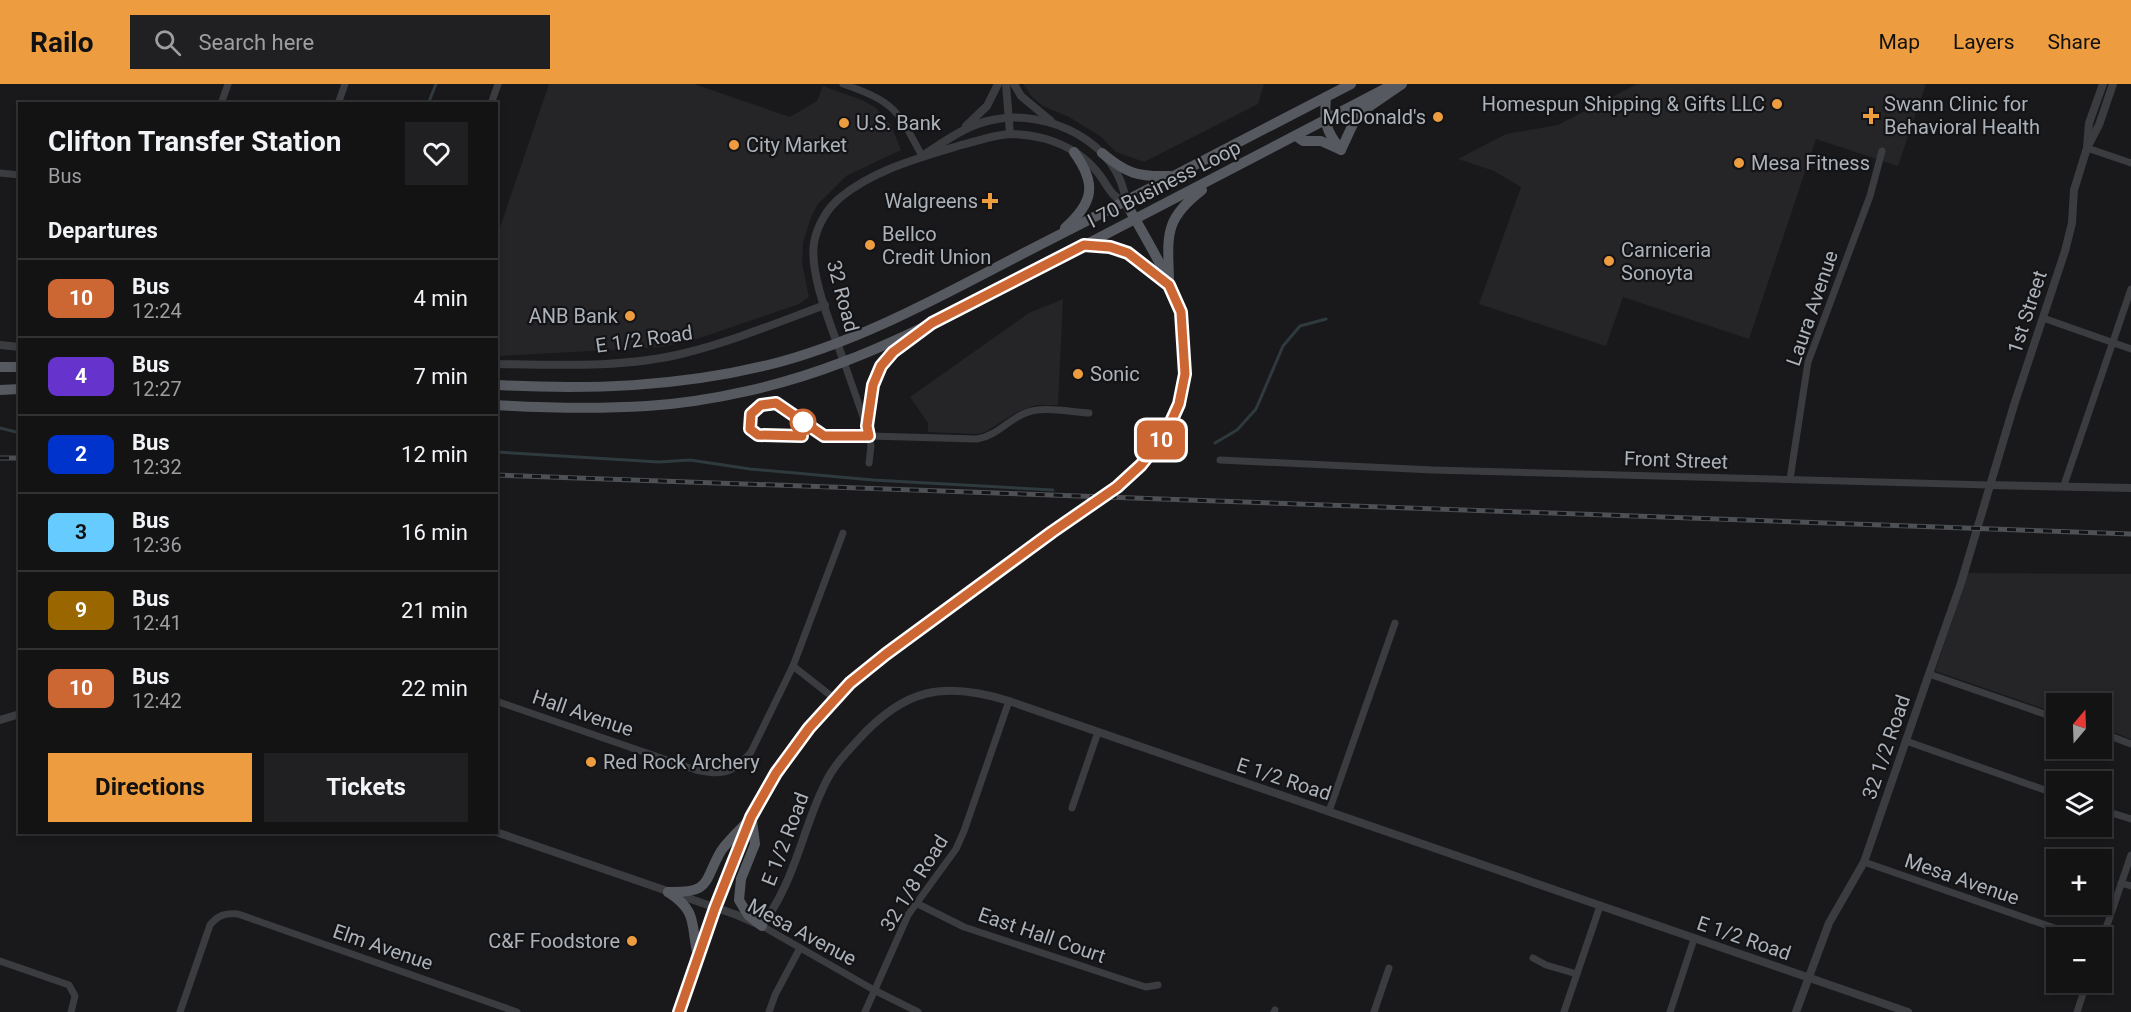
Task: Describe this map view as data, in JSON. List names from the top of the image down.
{
  "streets": {
    "main road": ["I 70 Business Loop", "32 Road"],
    "street": [
      "Laura Avenue",
      "1st Street",
      "E 1/2 Road",
      "Front Street",
      "Hall Avenue",
      "32 1/2 Road",
      "Mesa Avenue",
      "32 1/8 Road",
      "East Hall Court",
      "Elm Avenue"
    ]
  },
  "crossings": [
    ["I 70 Business Loop", "32 Road"],
    ["32 Road", "E 1/2 Road"],
    ["32 Road", "Mesa Avenue"],
    ["Laura Avenue", "Front Street"],
    ["1st Street", "Front Street"],
    ["1st Street", "32 1/2 Road"],
    ["E 1/2 Road", "32 1/2 Road"],
    ["E 1/2 Road", "Mesa Avenue"],
    ["E 1/2 Road", "32 1/8 Road"],
    ["Front Street", "32 1/2 Road"],
    ["32 1/2 Road", "Mesa Avenue"],
    ["Mesa Avenue", "32 1/8 Road"],
    ["32 1/8 Road", "East Hall Court"]
  ],
  "places": {
    "other": [
      "Homespun Shipping & Gifts LLC",
      "McDonald's",
      "U.S. Bank",
      "City Market",
      "Mesa Fitness",
      "Bellco Credit Union",
      "Carniceria Sonoyta",
      "ANB Bank",
      "Sonic",
      "Red Rock Archery",
      "C&F Foodstore"
    ],
    "health": ["Swann Clinic for Behavioral Health", "Walgreens"]
  },
  "lines": ["bus line 10"],
  "north": "top",
  "page": {
    "header": "Railo",
    "search": "Search here",
    "nav": ["Map", "Layers", "Share"],
    "on_map": "10",
    "heading": [
      ["Clifton Transfer Station", "Bus"],
      "Departures"
    ],
    "list": [
      {
        "mark": "10",
        "name": "Bus",
        "note": "12:24",
        "value": "4 min"
      },
      {
        "mark": "4",
        "name": "Bus",
        "note": "12:27",
        "value": "7 min"
      },
      {
        "mark": "2",
        "name": "Bus",
        "note": "12:32",
        "value": "12 min"
      },
      {
        "mark": "3",
        "name": "Bus",
        "note": "12:36",
        "value": "16 min"
      },
      {
        "mark": "9",
        "name": "Bus",
        "note": "12:41",
        "value": "21 min"
      },
      {
        "mark": "10",
        "name": "Bus",
        "note": "12:42",
        "value": "22 min"
      }
    ],
    "map_buttons": ["+", "−"],
    "buttons": ["Directions", "Tickets"]
  }
}
